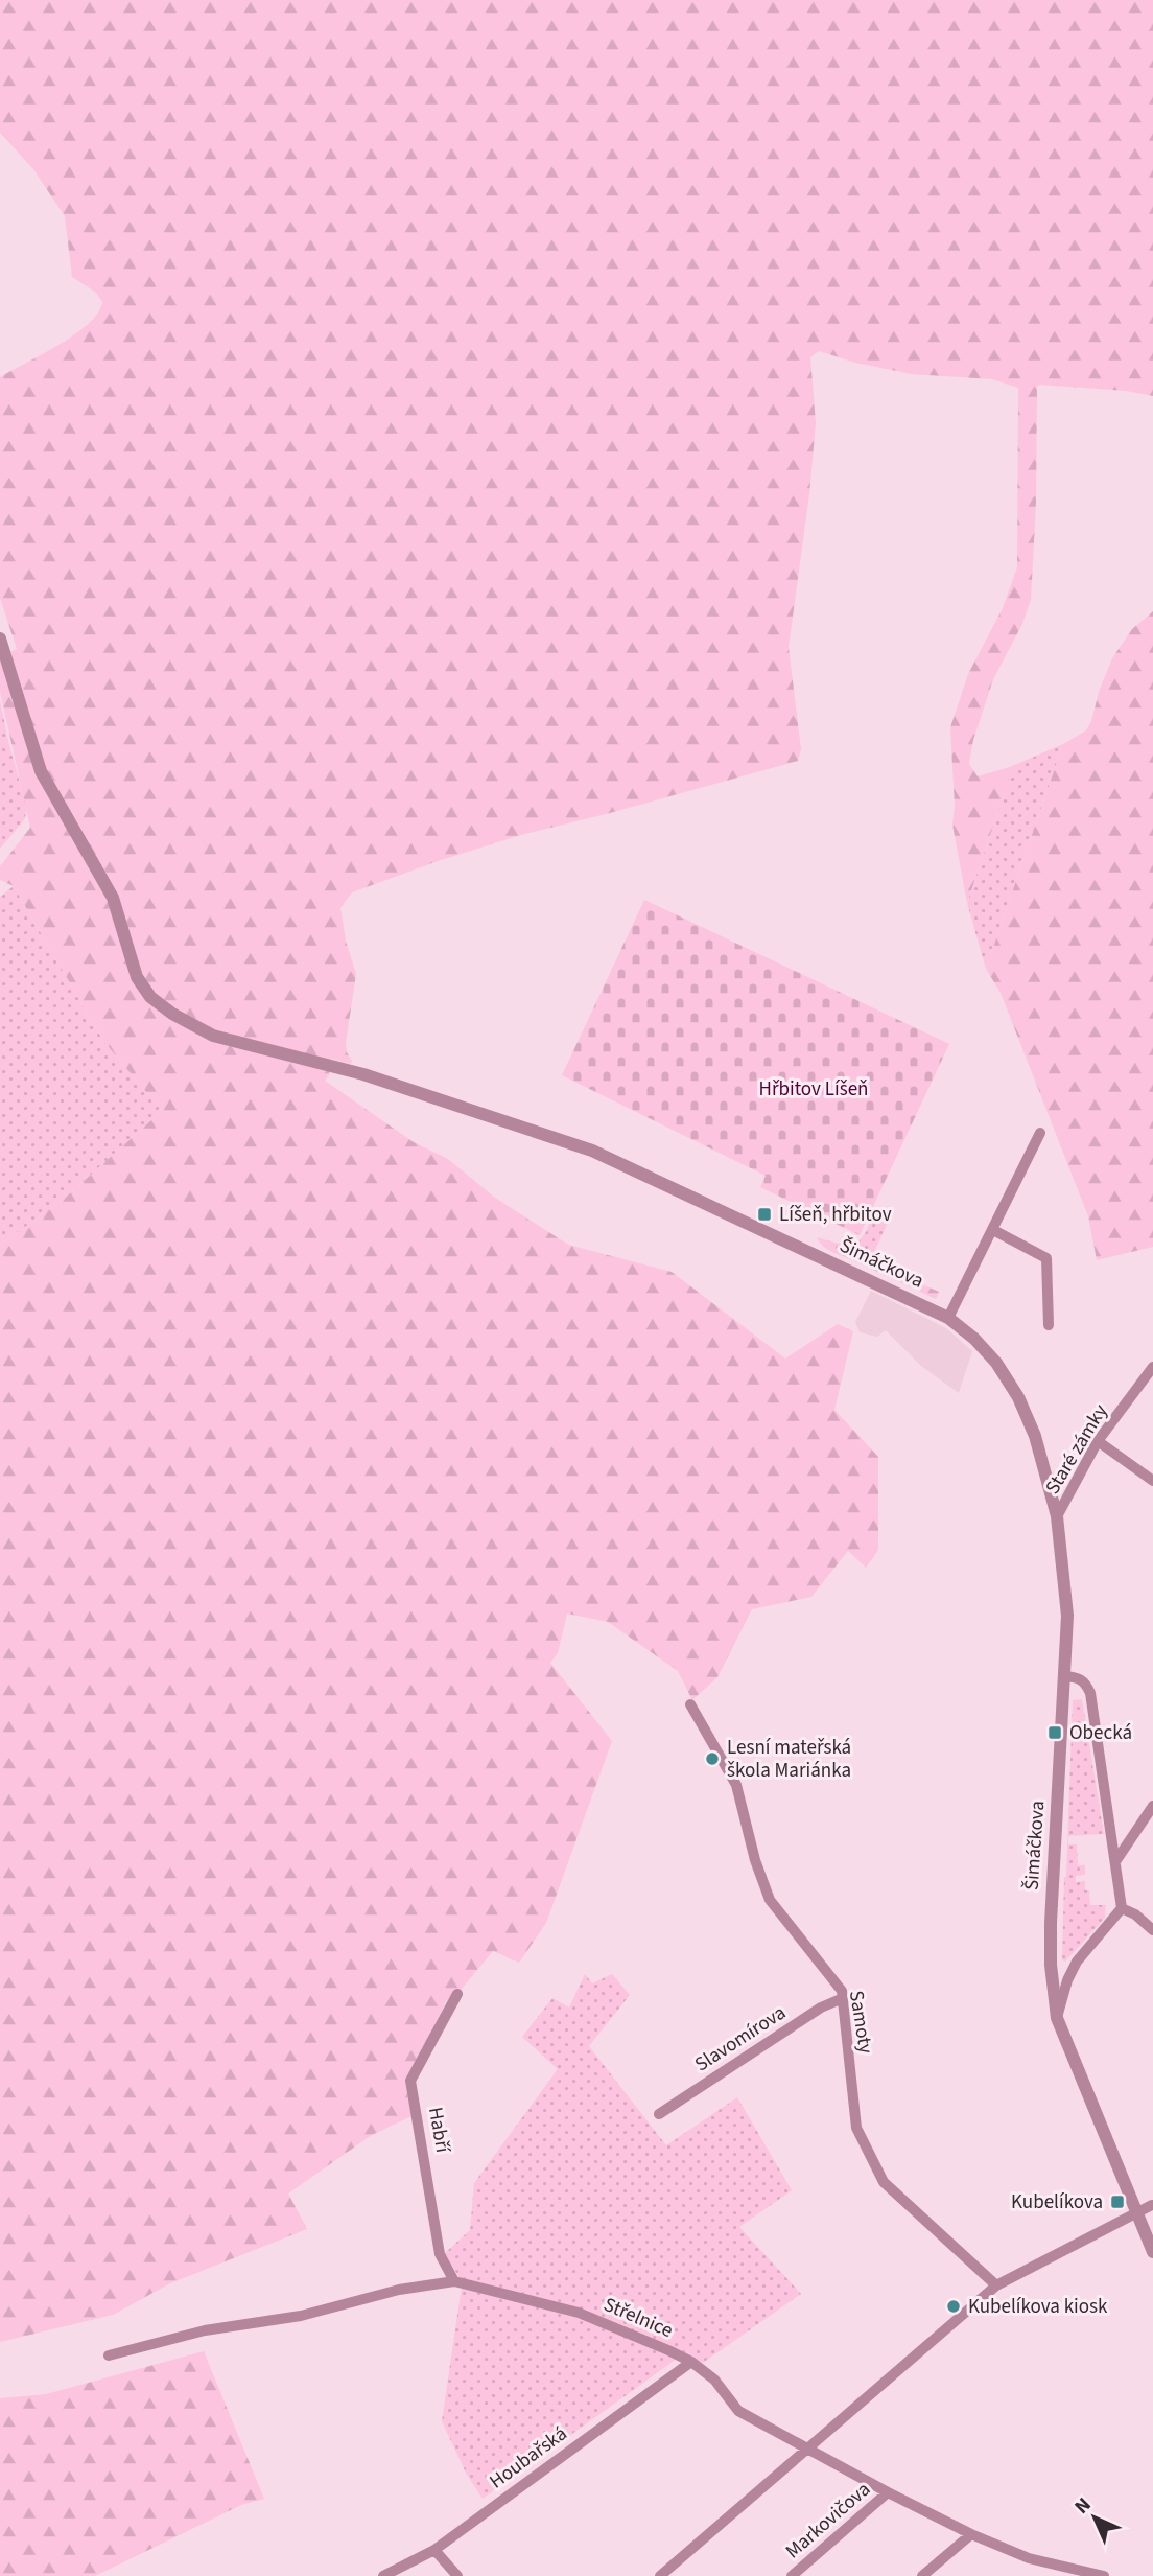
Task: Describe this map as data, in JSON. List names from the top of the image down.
{
  "streets": {
    "street": [
      "Šimáčkova",
      "Staré zámky",
      "Samoty",
      "Slavomírova",
      "Habří",
      "Střelnice",
      "Houbařská",
      "Markovičova"
    ]
  },
  "crossings": [
    ["Šimáčkova", "Staré zámky"],
    ["Samoty", "Slavomírova"],
    ["Habří", "Střelnice"],
    ["Střelnice", "Houbařská"],
    ["Střelnice", "Markovičova"]
  ],
  "parks": ["Hřbitov Líšeň"],
  "places": {
    "transit": ["Líšeň, hřbitov", "Obecká", "Kubelíkova"],
    "other": ["Lesní mateřská škola Mariánka", "Kubelíkova kiosk"]
  },
  "north": "top left"
}
